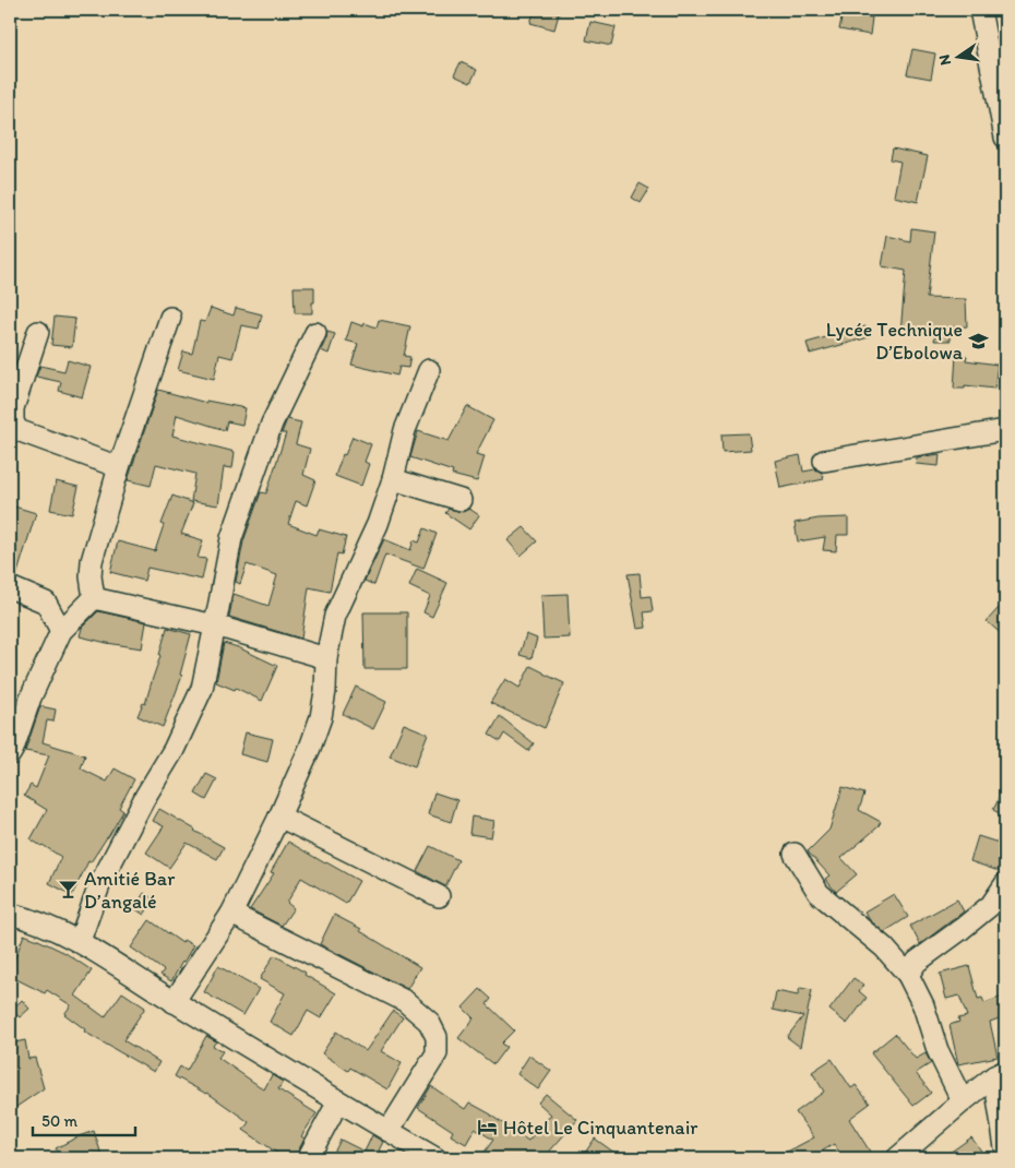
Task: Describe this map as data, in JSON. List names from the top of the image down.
{
  "places": {
    "school or university": ["Lycée Technique D’Ebolowa"],
    "bar": ["Amitié Bar D’angalé"],
    "hotel": ["Hôtel Le Cinquantenair"]
  },
  "scale_bar": "50 m",
  "north": "left"
}
